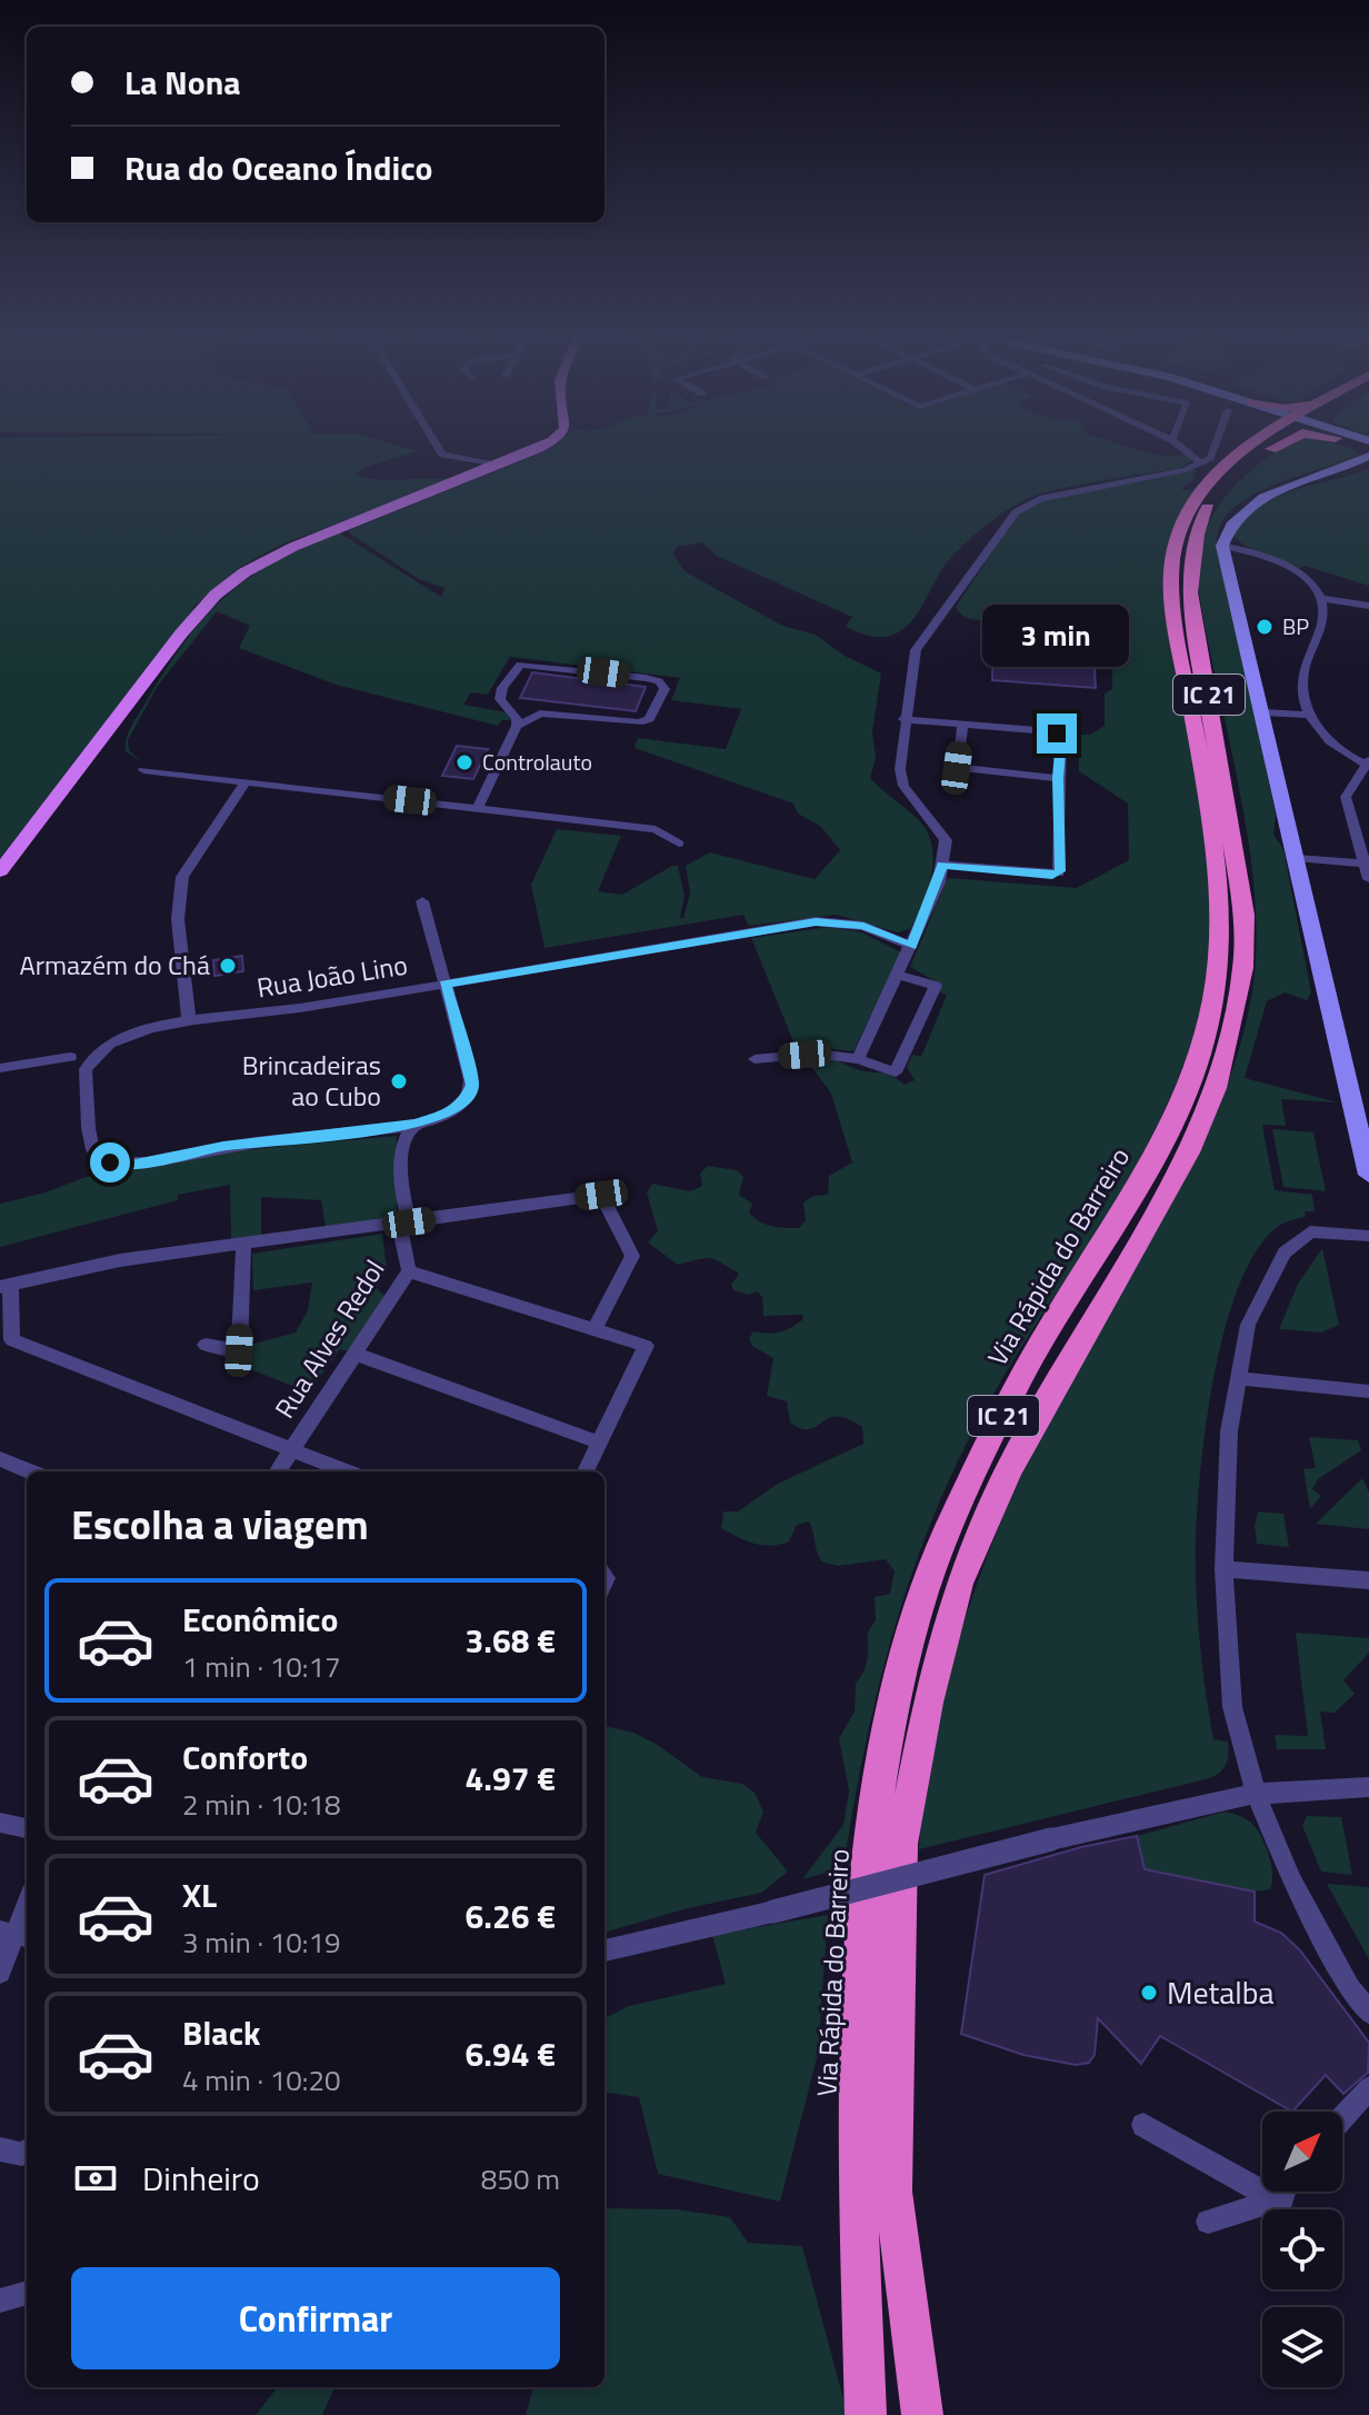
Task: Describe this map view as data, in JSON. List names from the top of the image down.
{
  "streets": {
    "highway": ["IC 21", "Via Rápida do Barreiro"],
    "street": ["Rua João Lino", "Rua Alves Redol"]
  },
  "crossings": [
    ["Rua João Lino", "Rua Alves Redol"]
  ],
  "places": [
    "BP",
    "Controlauto",
    "Armazém do Chá",
    "Brincadeiras ao Cubo",
    "Metalba"
  ],
  "north": "top right",
  "page": {
    "banner": ["La Nona", "Rua do Oceano Índico"],
    "bubble": "3 min",
    "heading": "Escolha a viagem",
    "list": [
      {
        "name": "Econômico",
        "note": "1 min · 10:17",
        "value": "3.68 €"
      },
      {
        "name": "Conforto",
        "note": "2 min · 10:18",
        "value": "4.97 €"
      },
      {
        "name": "XL",
        "note": "3 min · 10:19",
        "value": "6.26 €"
      },
      {
        "name": "Black",
        "note": "4 min · 10:20",
        "value": "6.94 €"
      }
    ],
    "pay": ["Dinheiro", "850 m"],
    "buttons": "Confirmar"
  }
}
